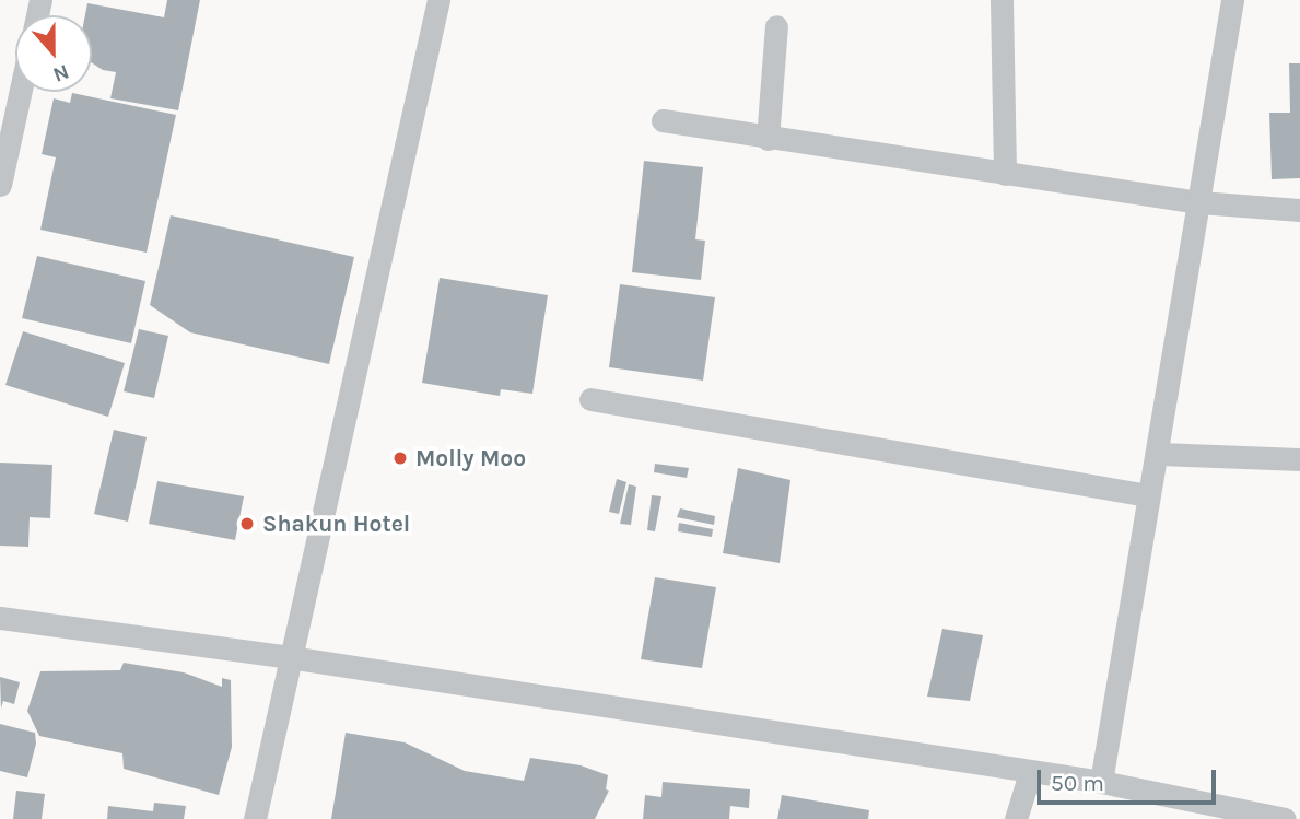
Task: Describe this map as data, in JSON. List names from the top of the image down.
{
  "places": ["Molly Moo", "Shakun Hotel"],
  "scale_bar": "50 m",
  "north": "bottom"
}
